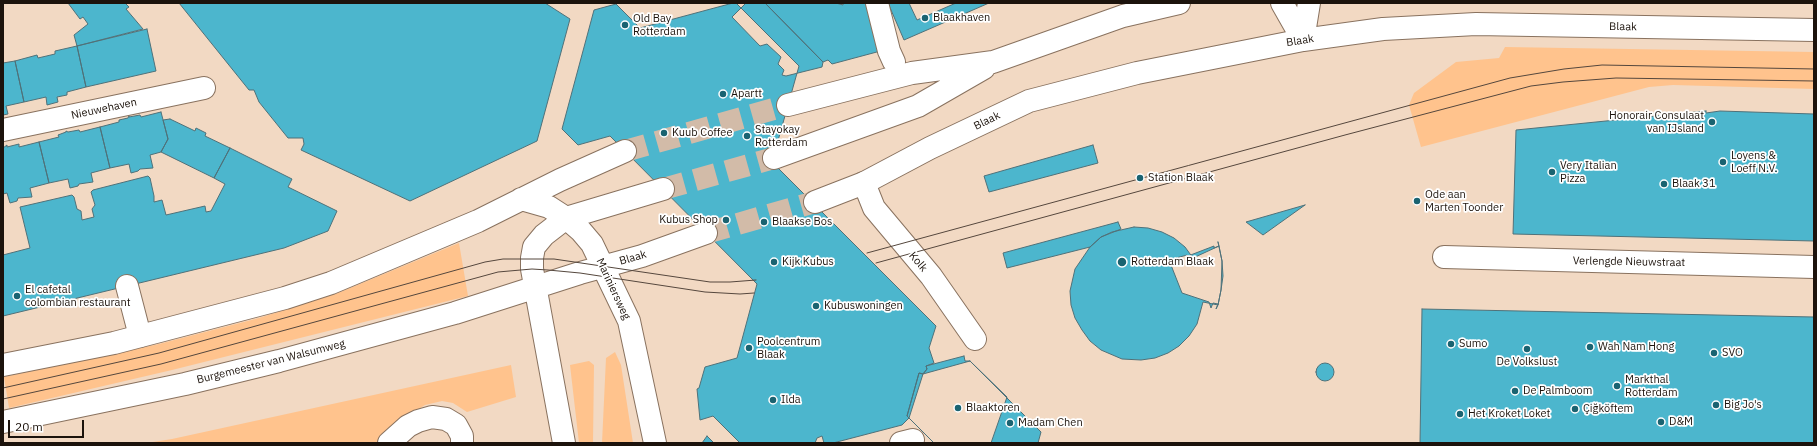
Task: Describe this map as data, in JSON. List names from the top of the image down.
{
  "streets": {
    "main road": [
      "Blaak",
      "Nieuwehaven",
      "Kolk",
      "Verlengde Nieuwstraat",
      "Mariniersweg",
      "Burgemeester van Walsumweg"
    ]
  },
  "crossings": [
    ["Blaak", "Kolk"],
    ["Blaak", "Mariniersweg"],
    ["Blaak", "Burgemeester van Walsumweg"]
  ],
  "places": [
    "Blaakhaven",
    "Old Bay Rotterdam",
    "Apartt",
    "Honorair Consulaat van IJsland",
    "Kuub Coffee",
    "Stayokay Rotterdam",
    "Loyens & Loeff N.V.",
    "Very Italian Pizza",
    "Station Blaak",
    "Blaak 31",
    "Ode aan Marten Toonder",
    "Kubus Shop",
    "Blaakse Bos",
    "Kijk Kubus",
    "Rotterdam Blaak",
    "El cafetal colombian restaurant",
    "Kubuswoningen",
    "Sumo",
    "Wah Nam Hong",
    "Poolcentrum Blaak",
    "De Volkslust",
    "SVO",
    "Markthal Rotterdam",
    "De Palmboom",
    "Ilda",
    "Big Jo's",
    "Blaaktoren",
    "Çiğköftem",
    "Het Kroket Loket",
    "D&M",
    "Madam Chen"
  ],
  "scale_bar": "20 m"
}
